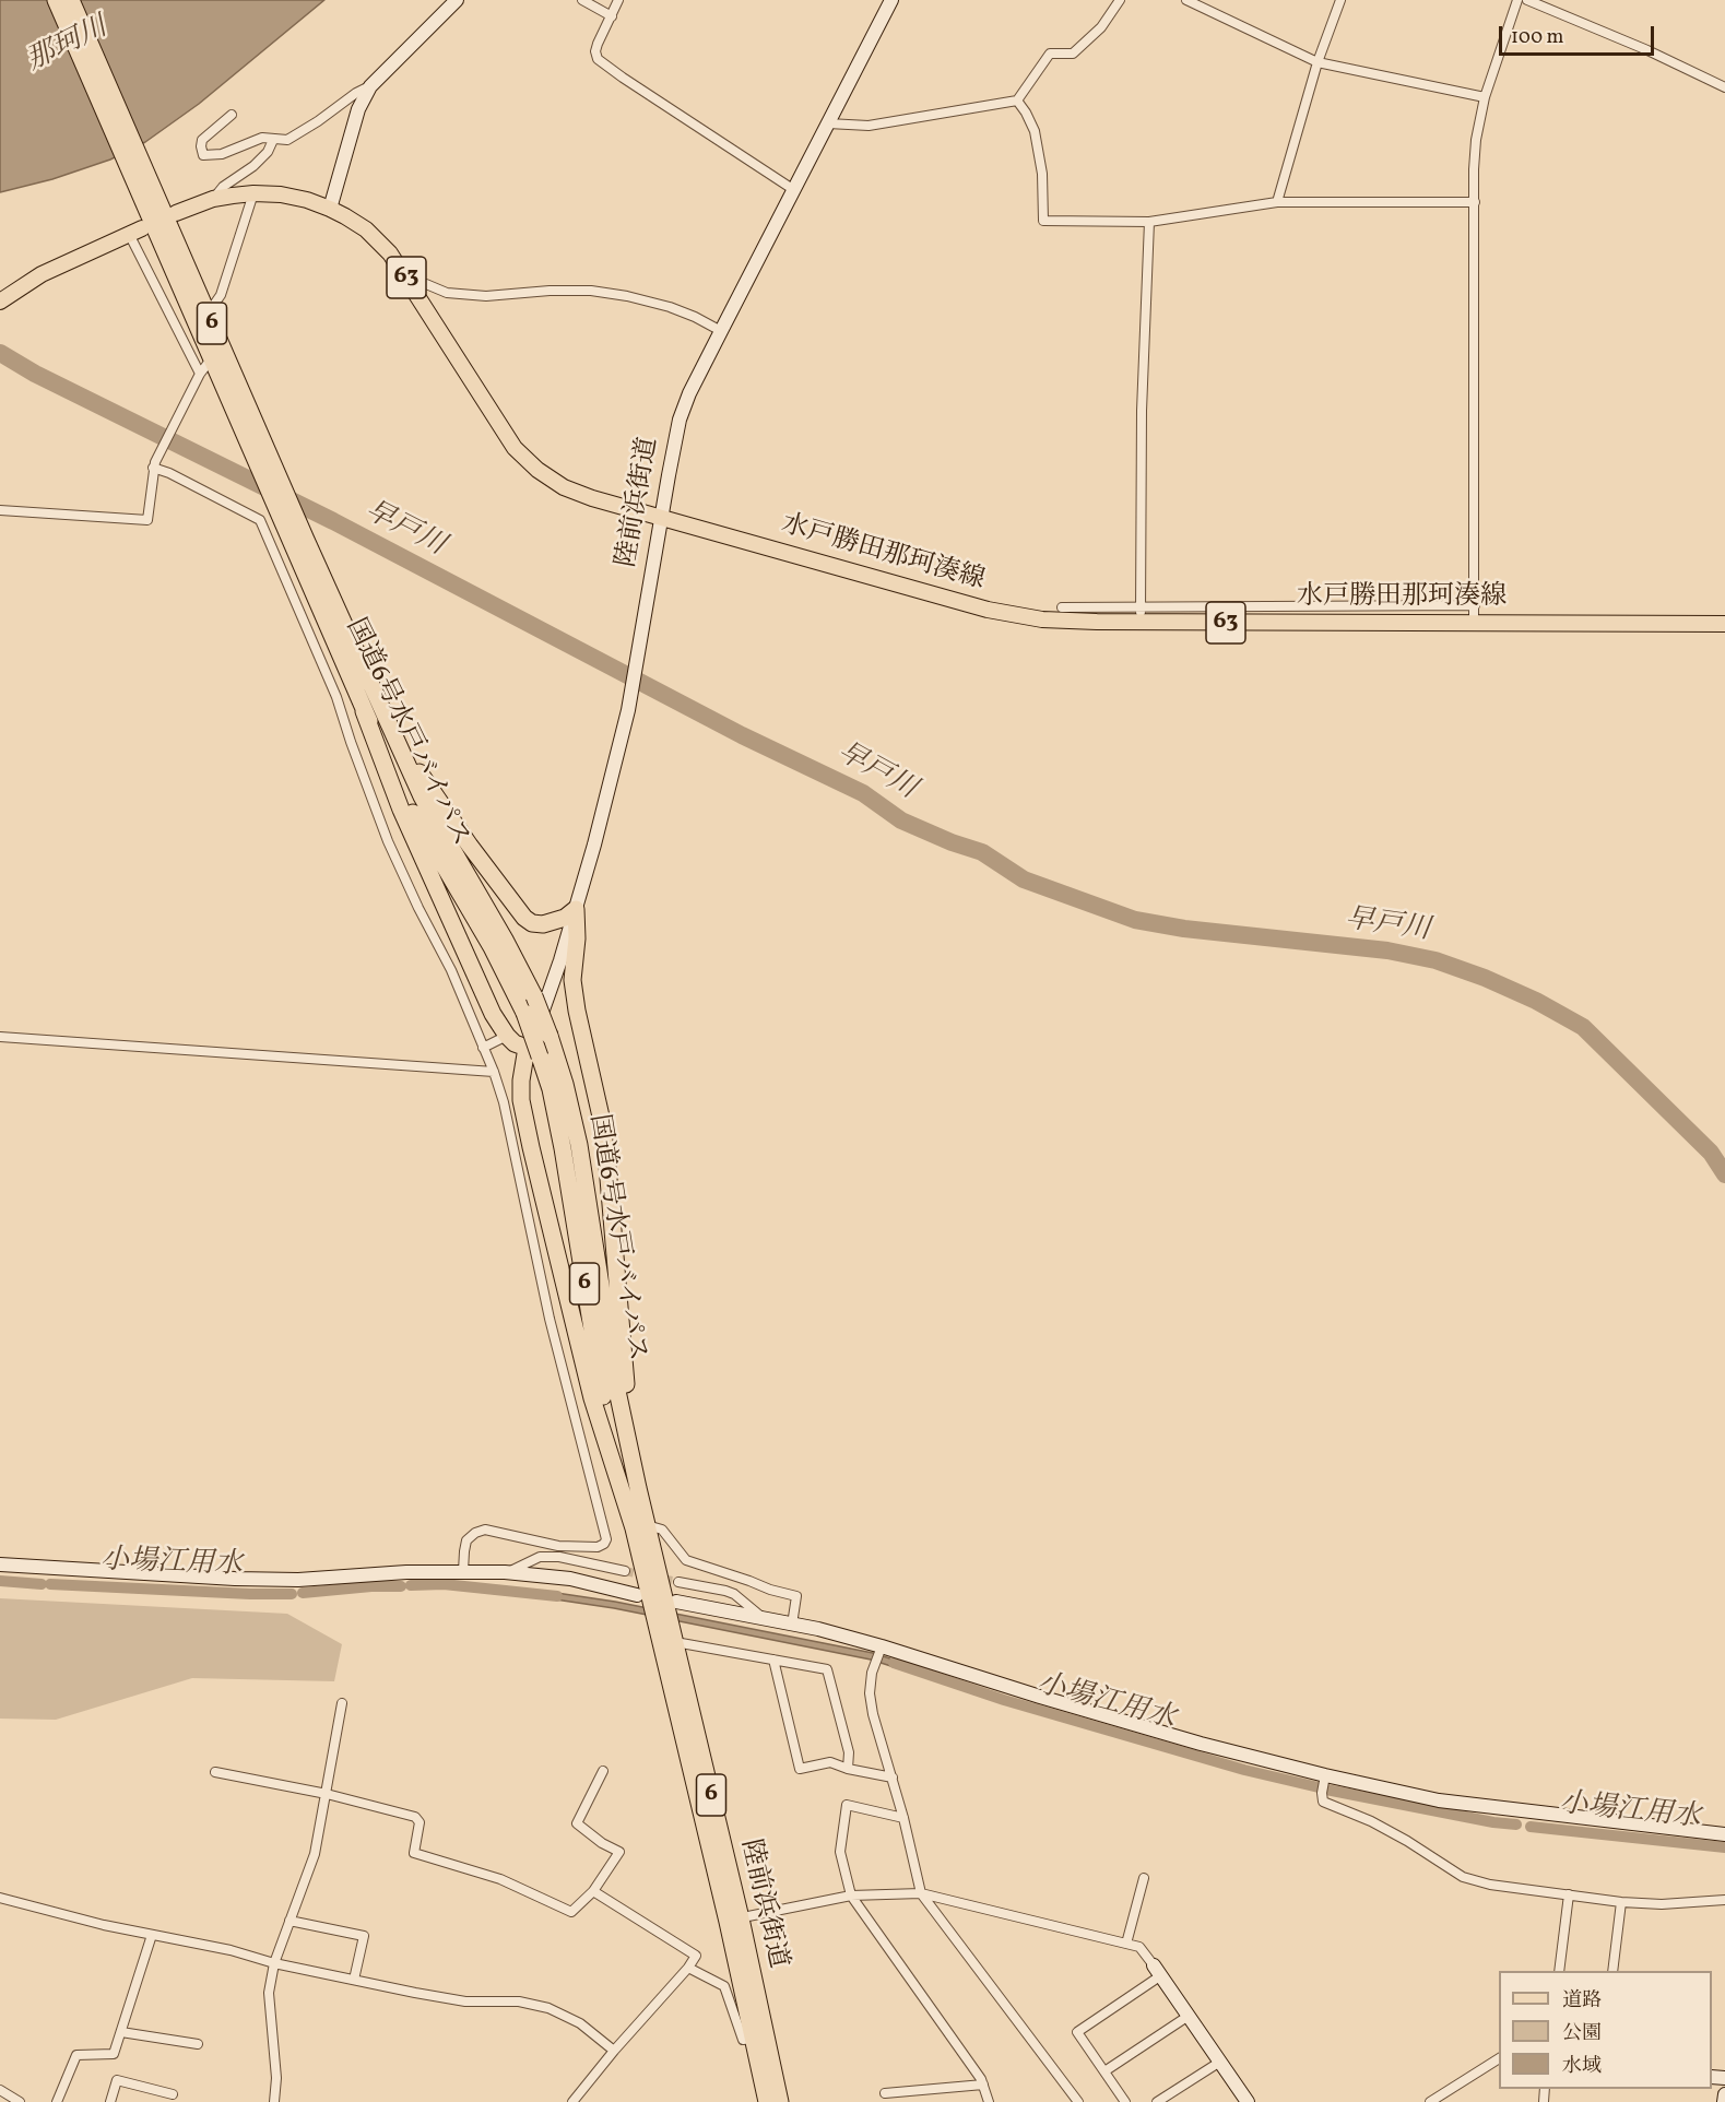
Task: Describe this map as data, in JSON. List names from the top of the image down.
{
  "streets": {
    "highway": ["6", "陸前浜街道", "国道6号水戸バイパス"],
    "main road": ["63", "水戸勝田那珂湊線"]
  },
  "crossings": [
    ["陸前浜街道", "水戸勝田那珂湊線"],
    ["陸前浜街道", "国道6号水戸バイパス"]
  ],
  "water": ["那珂川", "早戸川", "小場江用水"],
  "legend": ["道路", "公園", "水域"],
  "scale_bar": "100 m"
}
